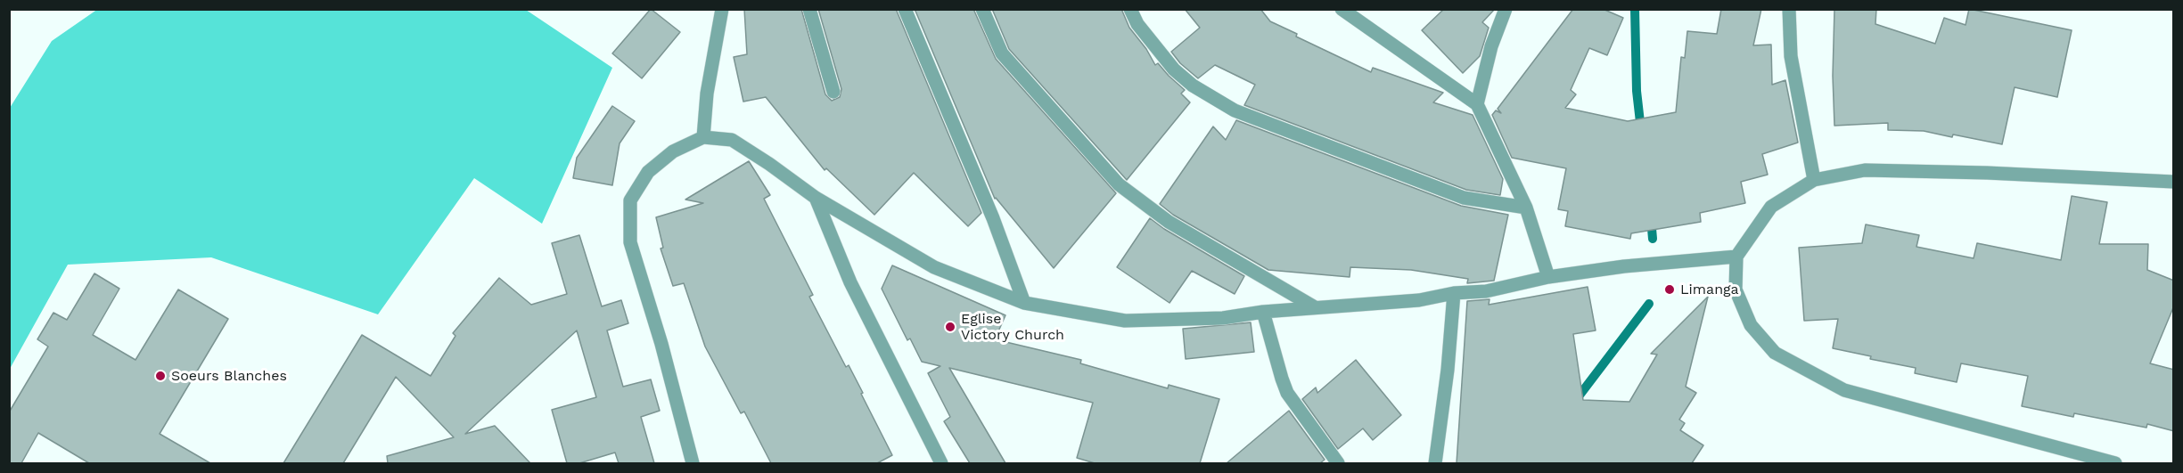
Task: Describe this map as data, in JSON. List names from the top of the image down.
{
  "places": ["Limanga", "Eglise Victory Church", "Soeurs Blanches"]
}
